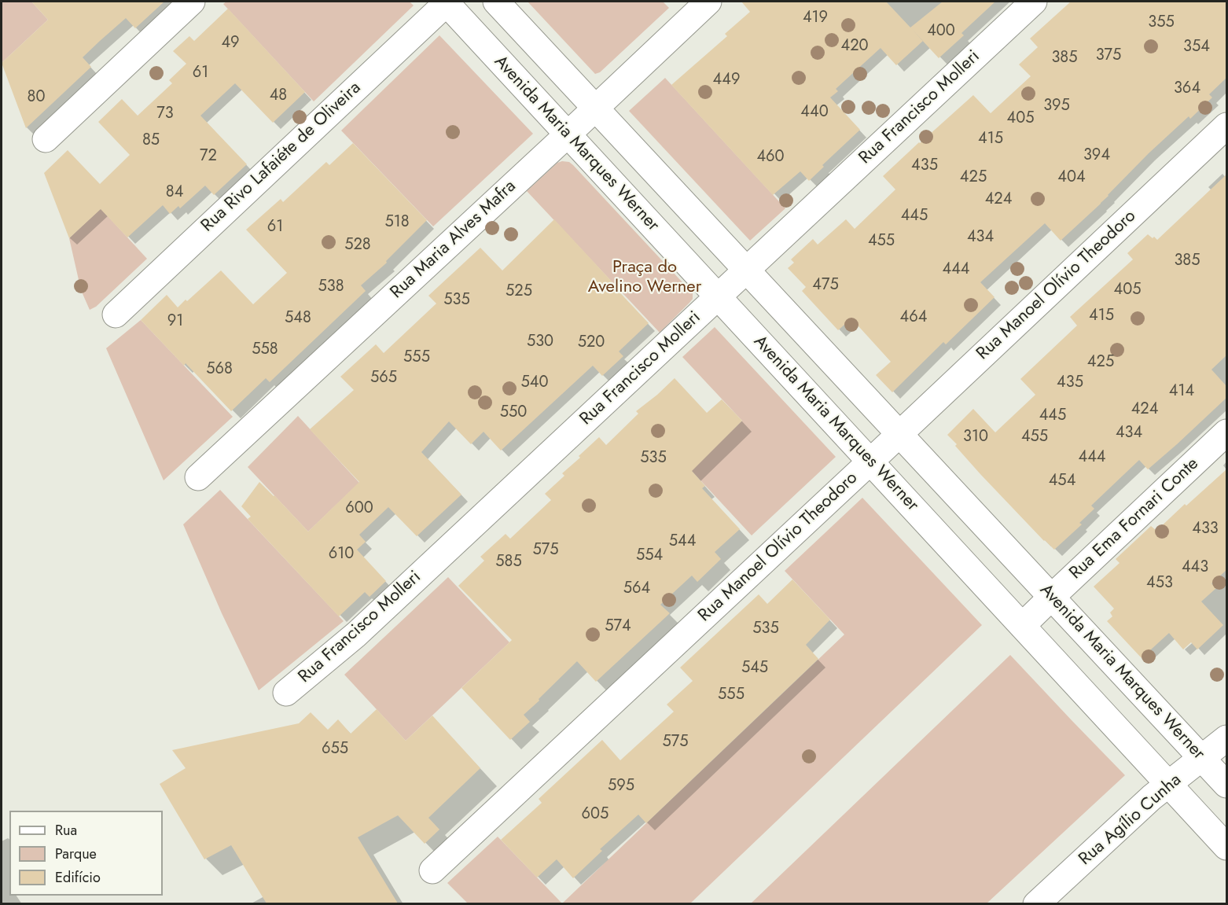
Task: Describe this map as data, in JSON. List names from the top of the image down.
{
  "streets": {
    "street": [
      "Rua Francisco Molleri",
      "Avenida Maria Marques Werner",
      "Rua Rivo Lafaiéte de Oliveira",
      "Rua Maria Alves Mafra",
      "Rua Manoel Olívio Theodoro",
      "Rua Ema Fornari Conte",
      "Rua Agílio Cunha"
    ]
  },
  "crossings": [
    ["Rua Francisco Molleri", "Avenida Maria Marques Werner"],
    ["Avenida Maria Marques Werner", "Rua Rivo Lafaiéte de Oliveira"],
    ["Avenida Maria Marques Werner", "Rua Maria Alves Mafra"],
    ["Avenida Maria Marques Werner", "Rua Manoel Olívio Theodoro"],
    ["Avenida Maria Marques Werner", "Rua Ema Fornari Conte"],
    ["Avenida Maria Marques Werner", "Rua Agílio Cunha"]
  ],
  "parks": ["Praça do Avelino Werner"],
  "house_numbers": [
    "419",
    "355",
    "400",
    "49",
    "420",
    "354",
    "375",
    "385",
    "61",
    "449",
    "364",
    "48",
    "80",
    "395",
    "440",
    "73",
    "405",
    "415",
    "85",
    "394",
    "72",
    "460",
    "435",
    "425",
    "404",
    "84",
    "424",
    "445",
    "518",
    "61",
    "434",
    "455",
    "528",
    "385",
    "444",
    "475",
    "538",
    "405",
    "525",
    "535",
    "415",
    "464",
    "548",
    "91",
    "530",
    "520",
    "558",
    "555",
    "425",
    "568",
    "565",
    "540",
    "435",
    "414",
    "424",
    "550",
    "445",
    "434",
    "310",
    "455",
    "444",
    "535",
    "454",
    "600",
    "433",
    "544",
    "575",
    "610",
    "554",
    "585",
    "443",
    "453",
    "564",
    "574",
    "535",
    "545",
    "555",
    "575",
    "655",
    "595",
    "605"
  ],
  "legend": ["Rua", "Parque", "Edifício"]
}
